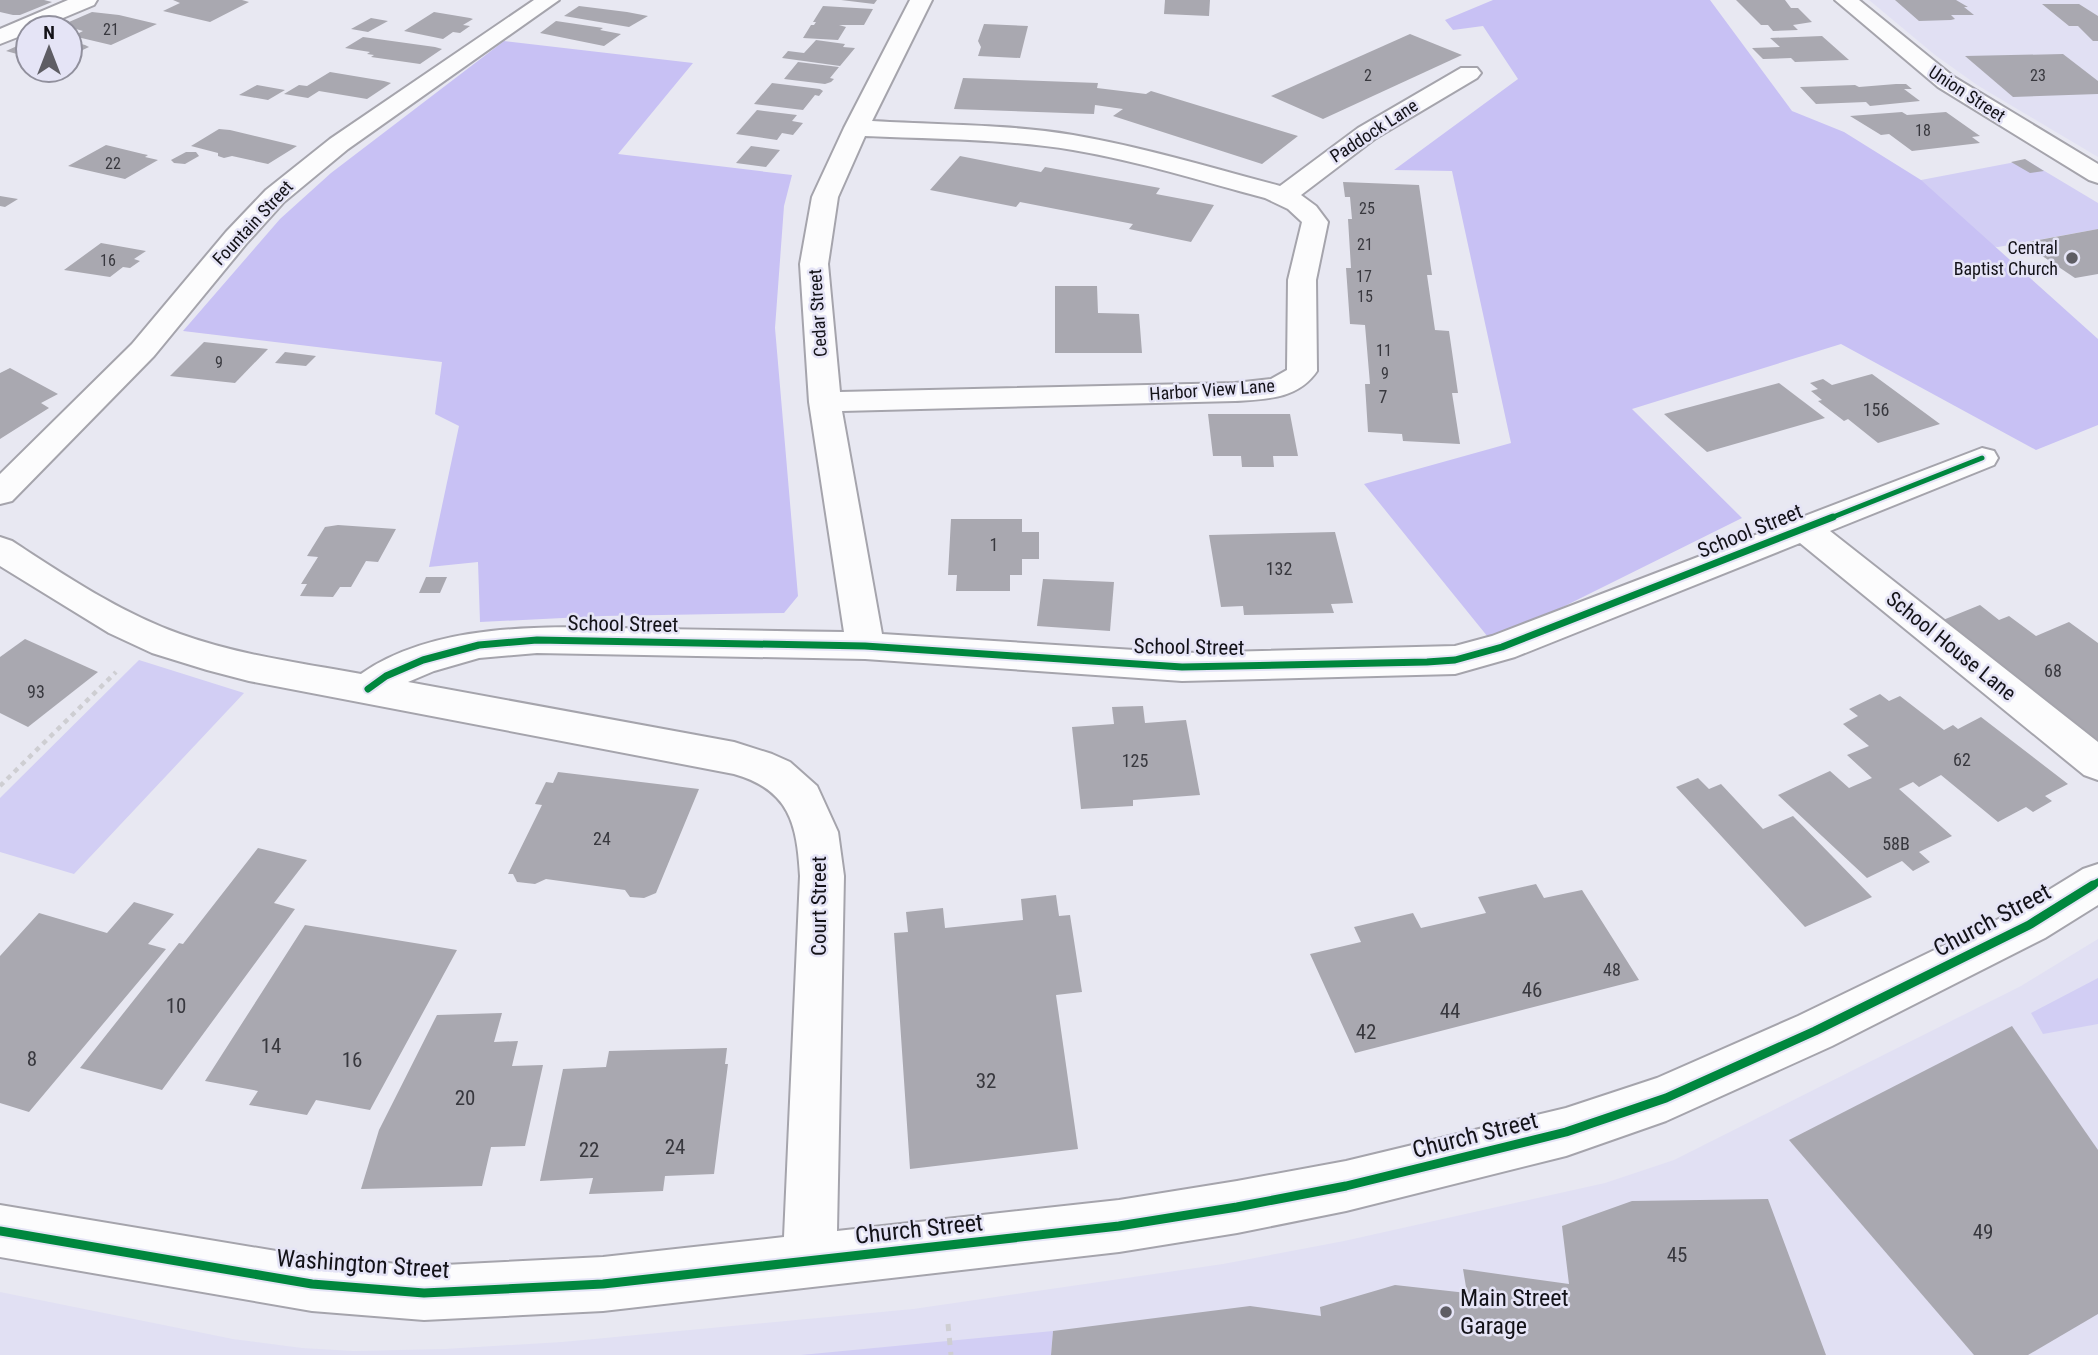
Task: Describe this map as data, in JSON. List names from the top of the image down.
{
  "streets": {
    "street": [
      "Union Street",
      "Paddock Lane",
      "Fountain Street",
      "Cedar Street",
      "Harbor View Lane",
      "School Street",
      "School House Lane",
      "Court Street",
      "Church Street",
      "Washington Street"
    ]
  },
  "crossings": [
    ["Paddock Lane", "Harbor View Lane"],
    ["Cedar Street", "Harbor View Lane"],
    ["Cedar Street", "School Street"],
    ["School Street", "School House Lane"],
    ["School Street", "Court Street"],
    ["Court Street", "Church Street"],
    ["Court Street", "Washington Street"],
    ["Church Street", "Washington Street"]
  ],
  "places": ["Central Baptist Church", "Main Street Garage"],
  "house_numbers": [
    "21",
    "2",
    "23",
    "18",
    "22",
    "25",
    "21",
    "16",
    "17",
    "15",
    "11",
    "9",
    "9",
    "7",
    "156",
    "1",
    "132",
    "68",
    "93",
    "62",
    "125",
    "24",
    "58B",
    "48",
    "46",
    "10",
    "44",
    "42",
    "14",
    "8",
    "16",
    "32",
    "20",
    "24",
    "22",
    "49",
    "45"
  ],
  "north": "top"
}
